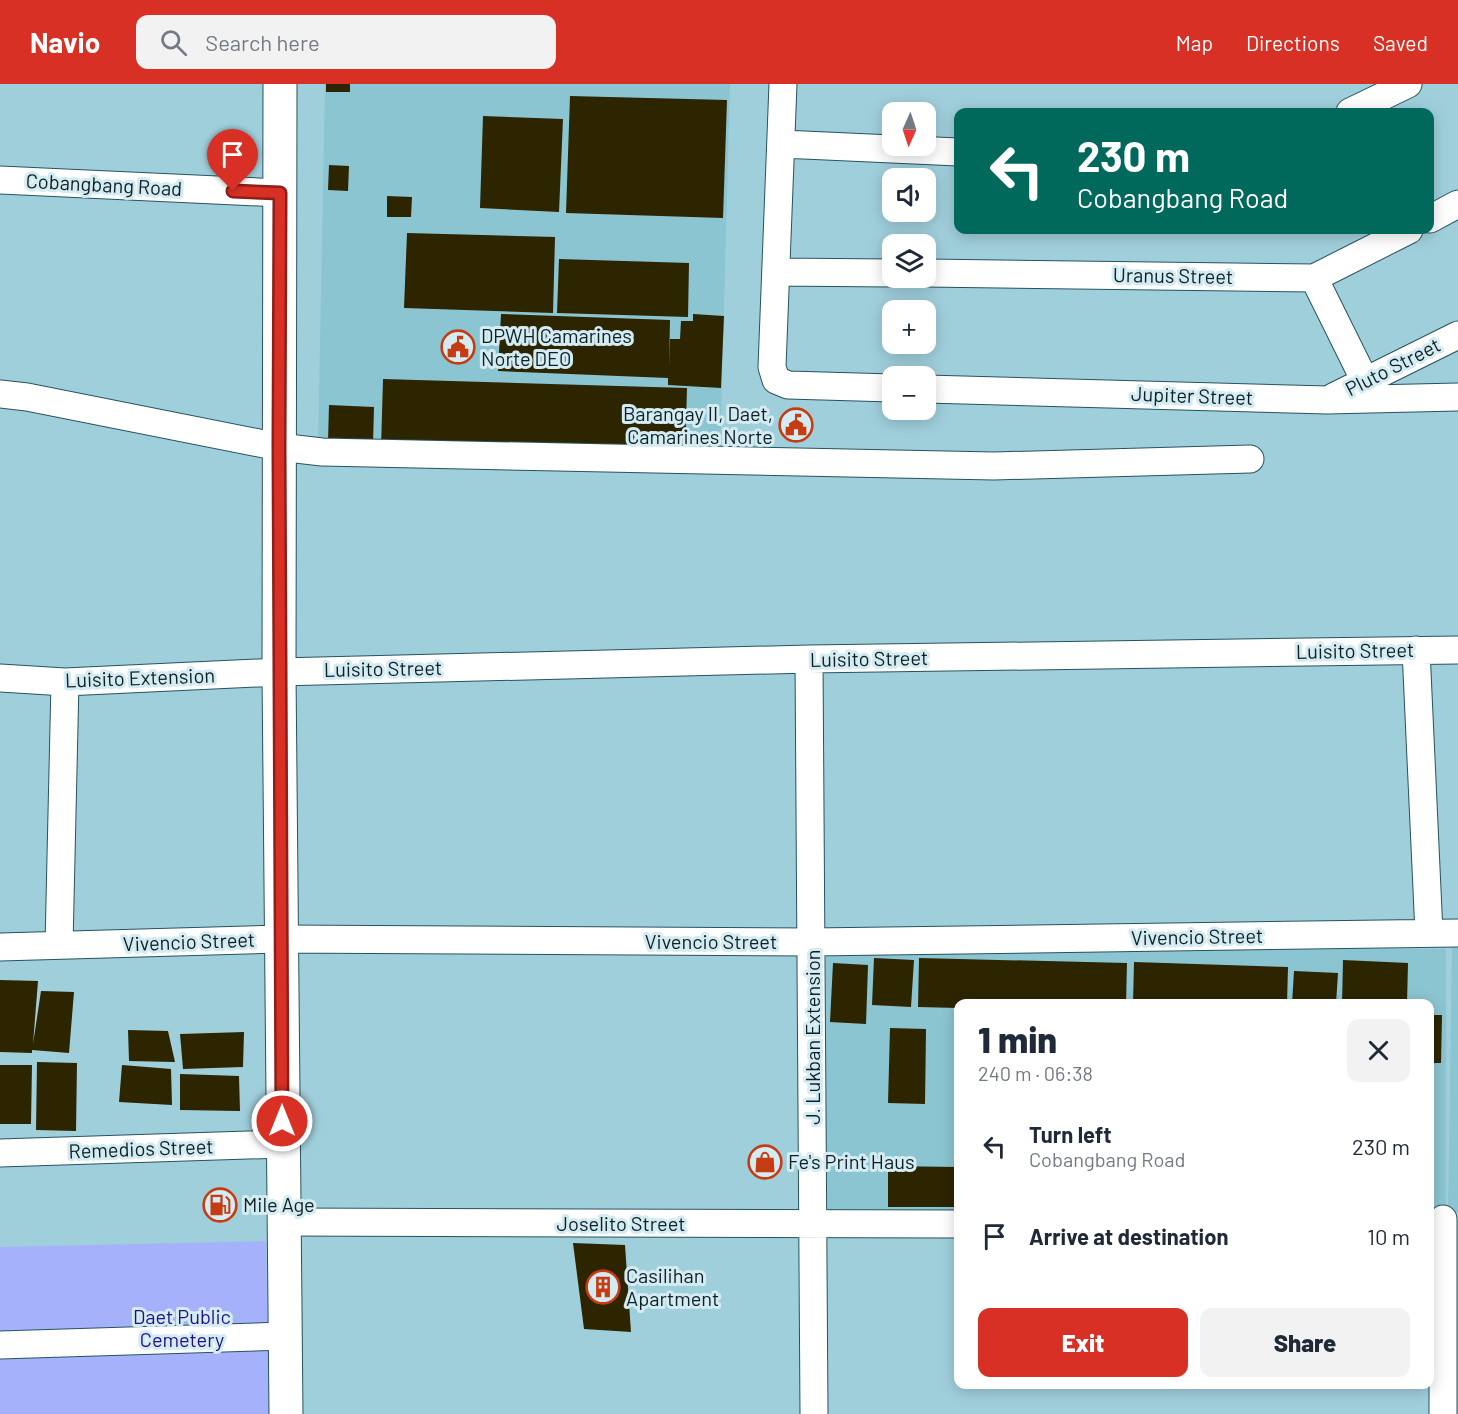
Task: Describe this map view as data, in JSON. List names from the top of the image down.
{
  "streets": {
    "street": [
      "Cobangbang Road",
      "Uranus Street",
      "Pluto Street",
      "Jupiter Street",
      "Luisito Street",
      "Luisito Extension",
      "Vivencio Street",
      "J. Lukban Extension",
      "Remedios Street",
      "Joselito Street"
    ]
  },
  "crossings": [
    ["Pluto Street", "Jupiter Street"],
    ["Luisito Street", "Luisito Extension"],
    ["Luisito Street", "J. Lukban Extension"],
    ["Vivencio Street", "J. Lukban Extension"],
    ["J. Lukban Extension", "Joselito Street"]
  ],
  "parks": ["Daet Public Cemetery"],
  "places": {
    "public building": ["DPWH Camarines Norte DEO", "Barangay II, Daet, Camarines Norte"],
    "shop": ["Fe's Print Haus"],
    "fuel station": ["Mile Age"],
    "building": ["Casilihan Apartment"]
  },
  "north": "bottom",
  "page": {
    "header": "Navio",
    "search": "Search here",
    "nav": ["Map", "Directions", "Saved"],
    "map_buttons": ["+", "−"],
    "turn": ["230 m", "Cobangbang Road"],
    "heading": ["1 min", "240 m · 06:38"],
    "list": [
      {
        "name": "Turn left",
        "note": "Cobangbang Road",
        "value": "230 m"
      },
      {
        "name": "Arrive at destination",
        "value": "10 m"
      }
    ],
    "buttons": ["Exit", "Share"]
  }
}
